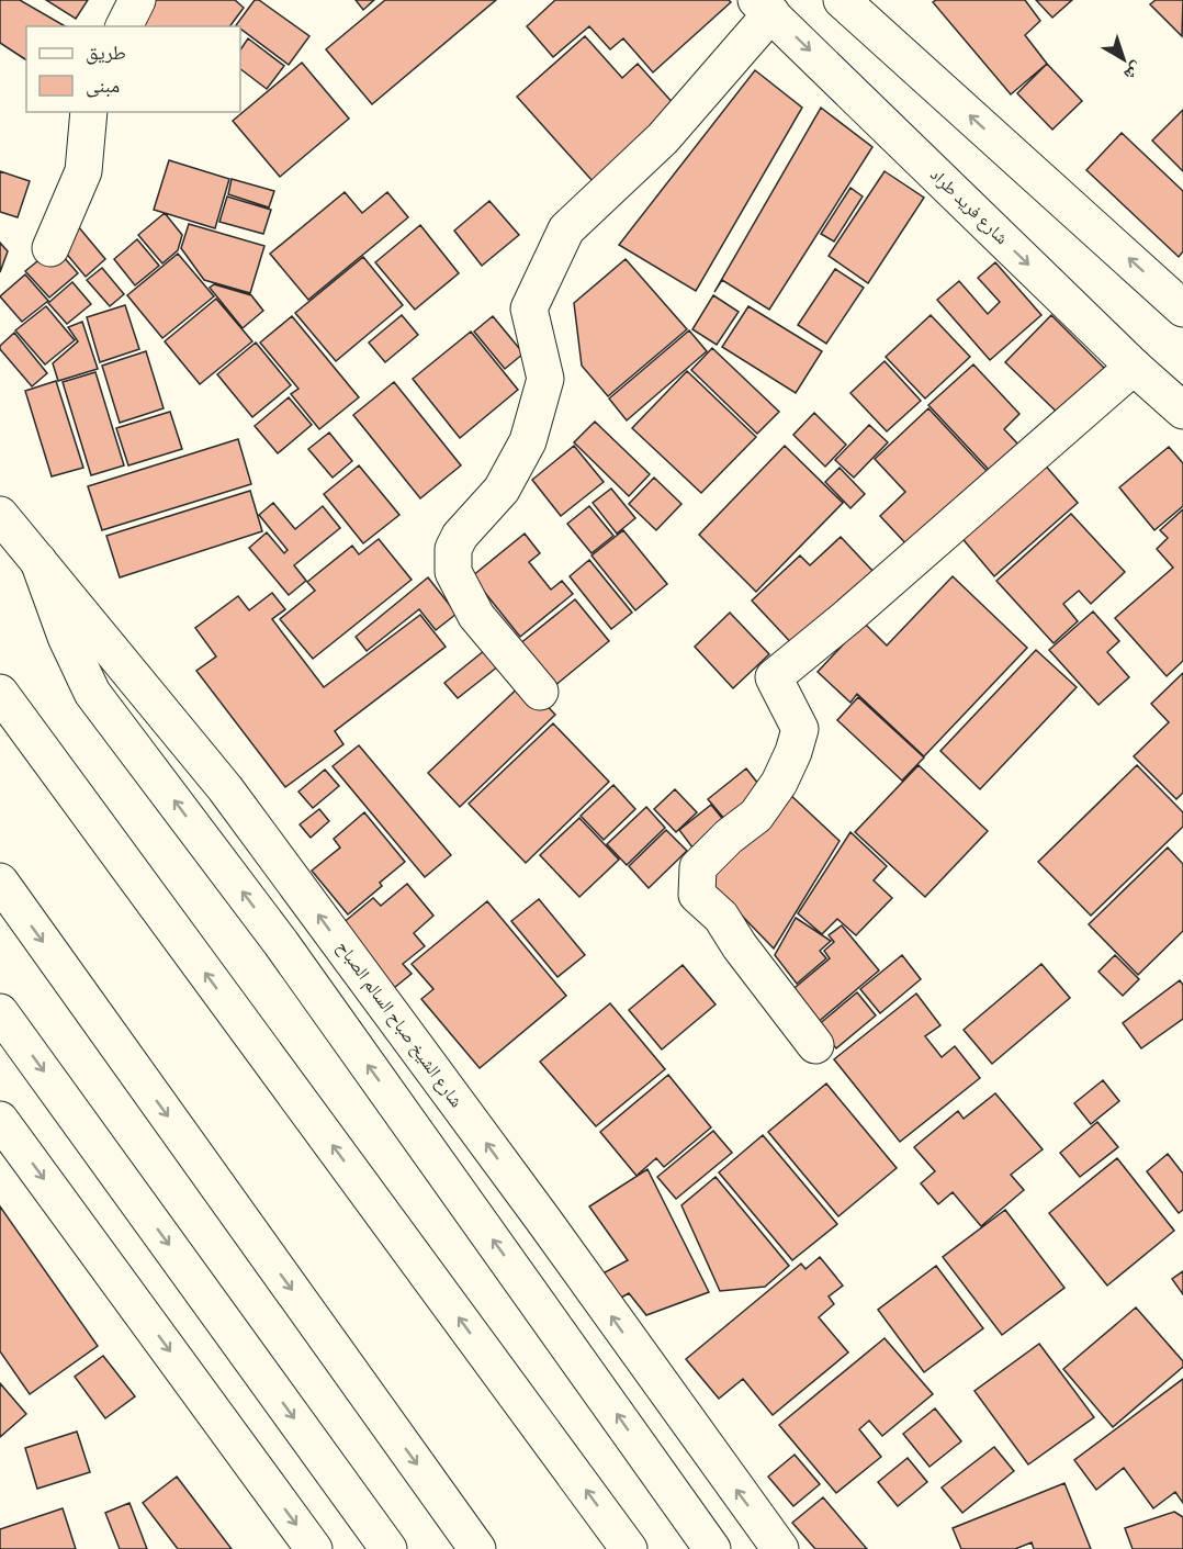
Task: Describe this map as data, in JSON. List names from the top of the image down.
{
  "streets": {
    "main road": ["شارع فريد طراد", "شارع الشيخ صباح السالم الصباح"]
  },
  "legend": ["طريق", "مبنى"],
  "north": "bottom right"
}
